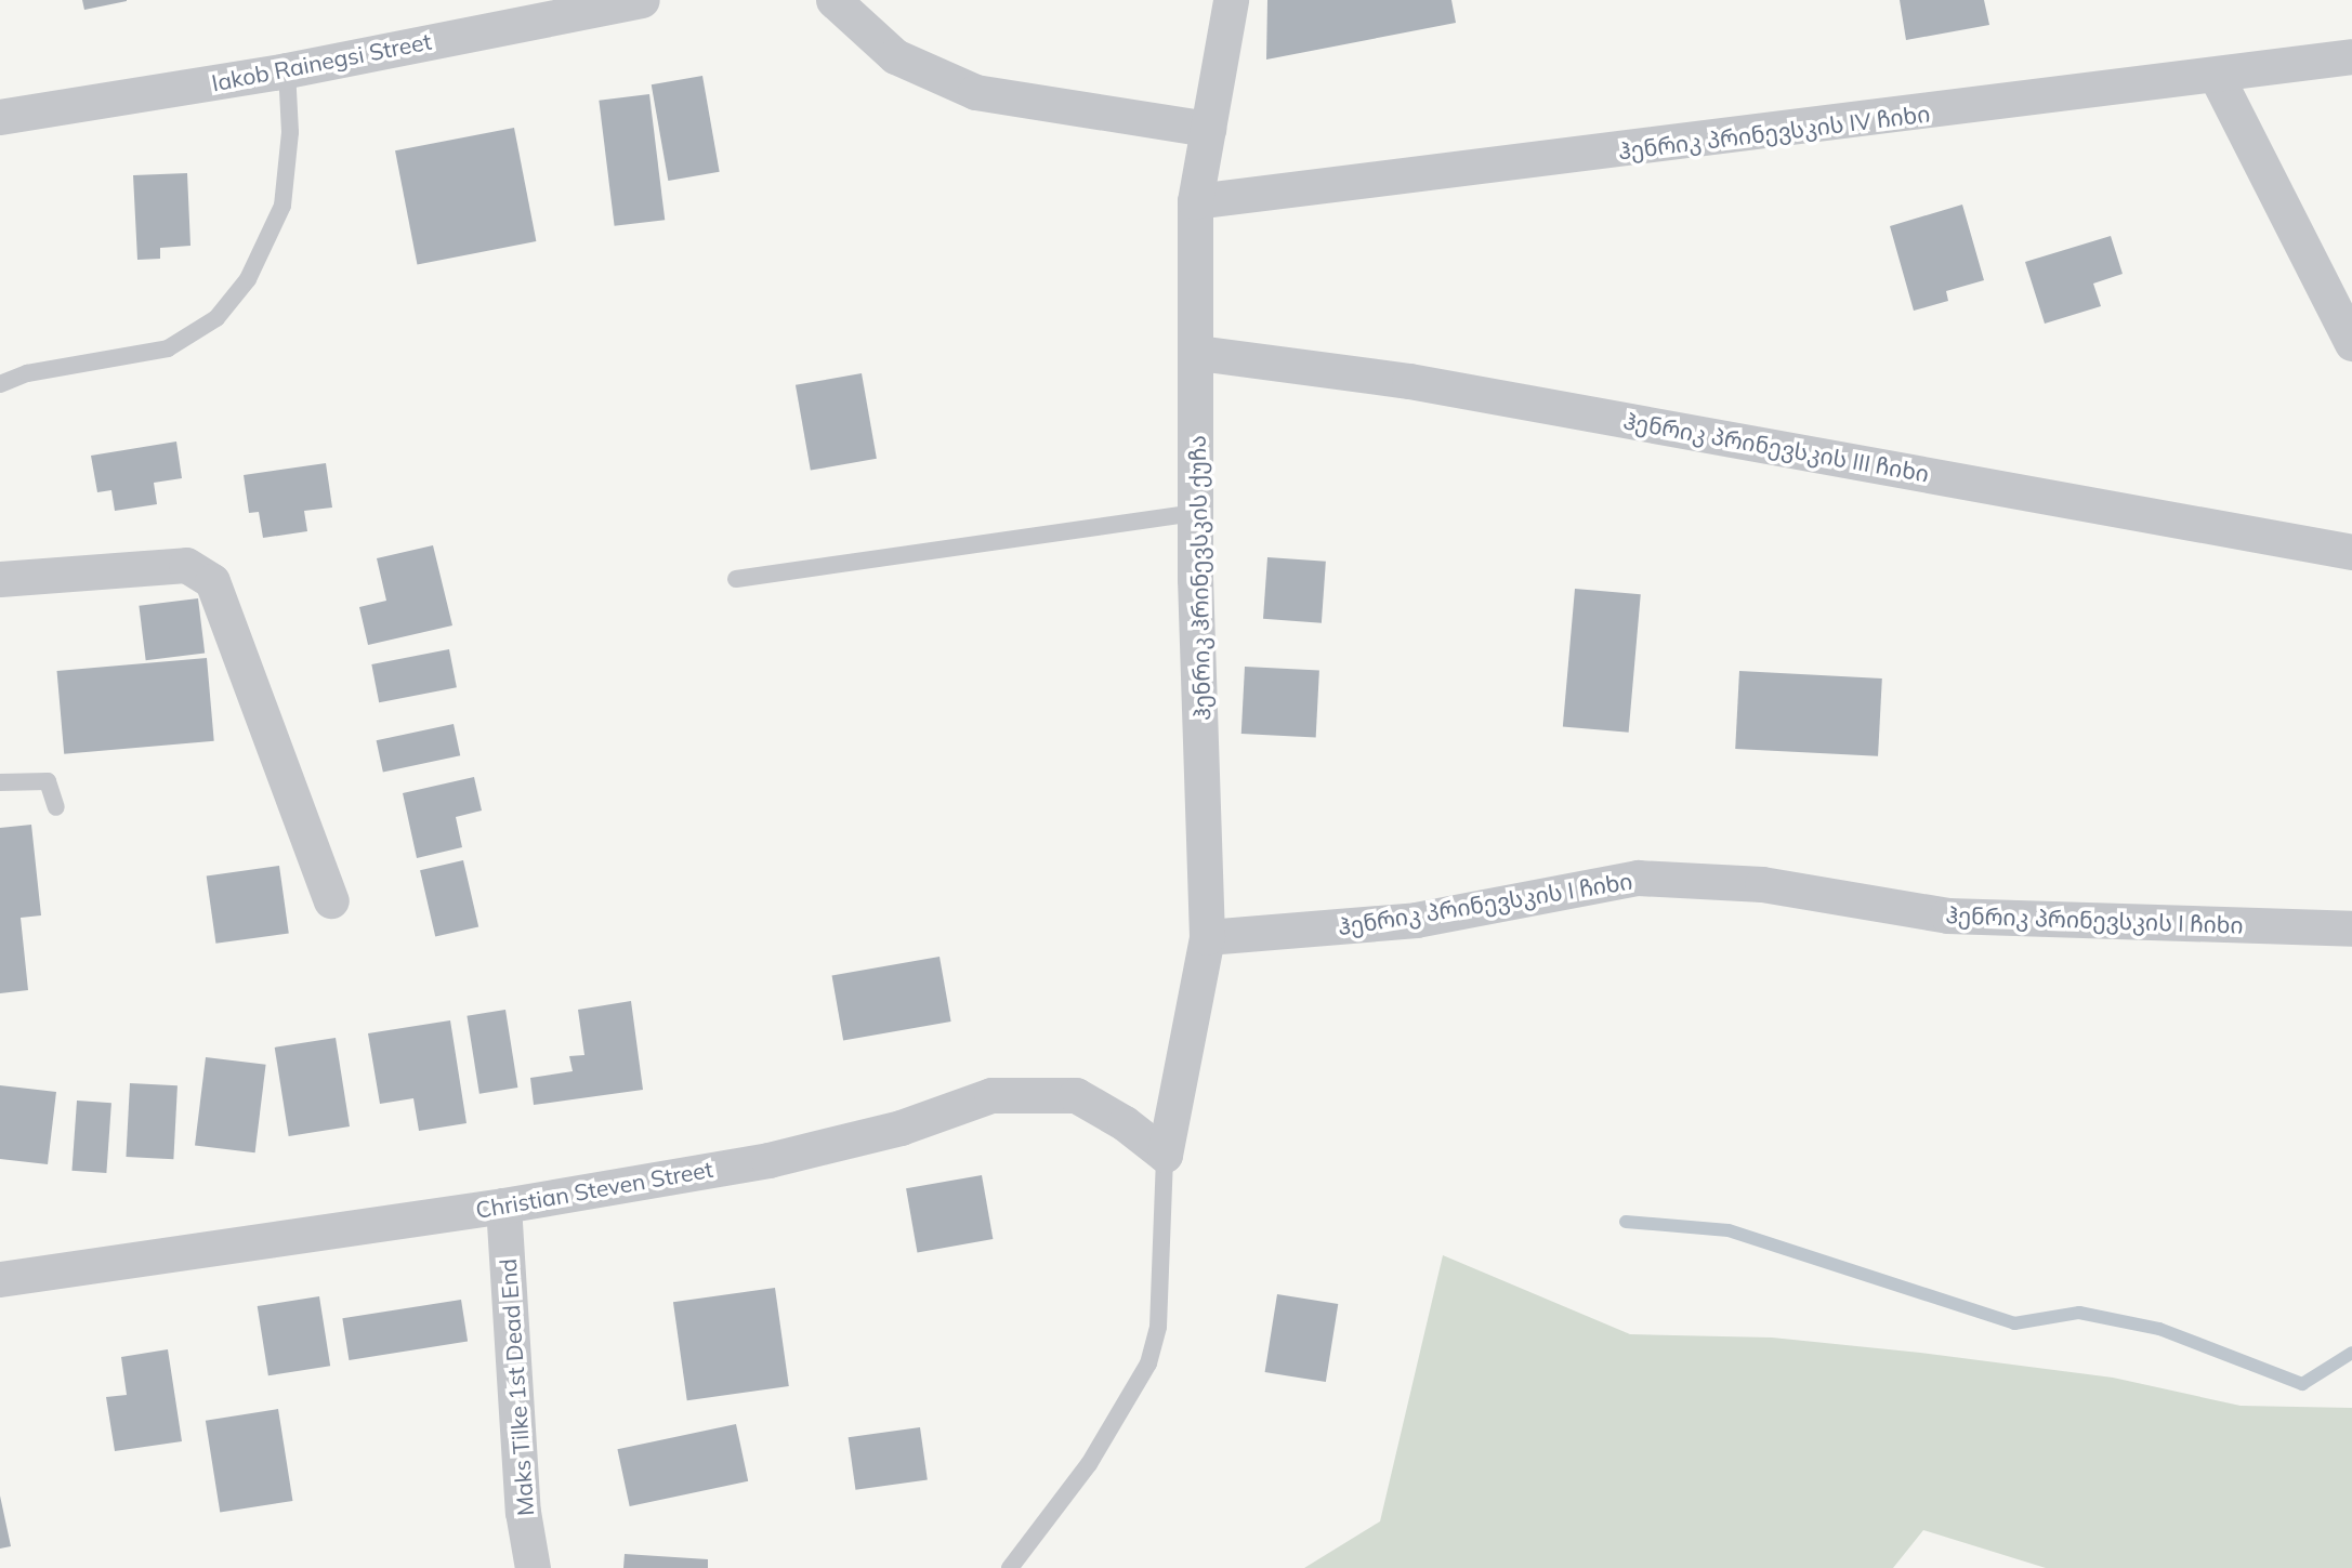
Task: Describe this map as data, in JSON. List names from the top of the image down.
{
  "streets": {
    "street": [
      "Iakob Rainegsi Street",
      "ჰენრიკ პრინევსკის IV ჩიხი",
      "ჰენრიკ პრინევსკის III ჩიხი",
      "ჰენრიკ ჰრინევსკის ქუჩა",
      "ჰენრიკ პრინევსკის I ჩიხი",
      "Christian Steven Street",
      "Maks Tilke 1st Dead End"
    ]
  },
  "crossings": [
    ["ჰენრიკ პრინევსკის IV ჩიხი", "ჰენრიკ ჰრინევსკის ქუჩა"],
    ["ჰენრიკ პრინევსკის III ჩიხი", "ჰენრიკ ჰრინევსკის ქუჩა"],
    ["ჰენრიკ ჰრინევსკის ქუჩა", "ჰენრიკ პრინევსკის I ჩიხი"],
    ["ჰენრიკ ჰრინევსკის ქუჩა", "Christian Steven Street"],
    ["Christian Steven Street", "Maks Tilke 1st Dead End"]
  ]
}
